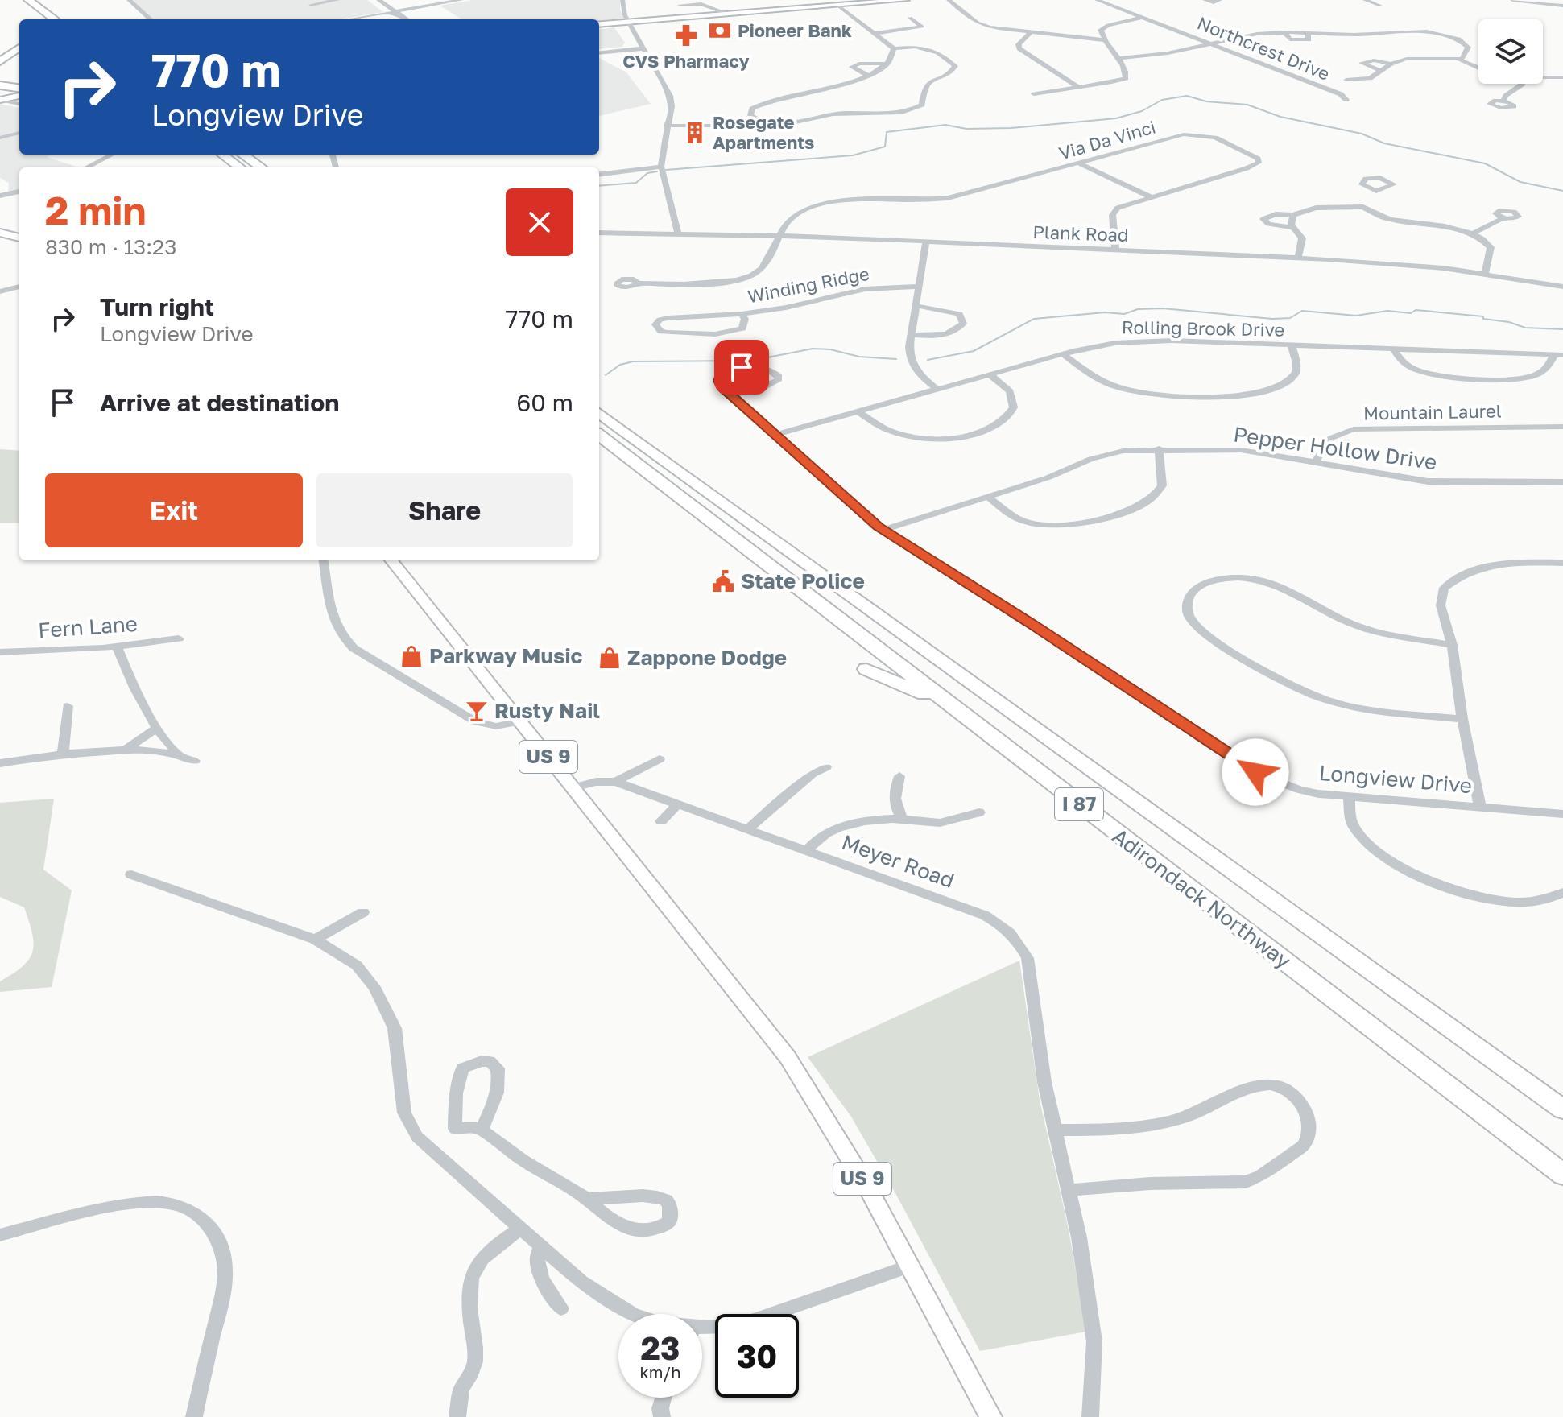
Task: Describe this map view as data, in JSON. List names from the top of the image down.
{
  "streets": {
    "highway": ["I 87", "Adirondack Northway"],
    "main road": ["US 9"],
    "street": [
      "Northcrest Drive",
      "Via Da Vinci",
      "Plank Road",
      "Winding Ridge",
      "Rolling Brook Drive",
      "Mountain Laurel",
      "Pepper Hollow Drive",
      "Fern Lane",
      "Longview Drive",
      "Meyer Road"
    ]
  },
  "crossings": [
    ["Via Da Vinci", "Plank Road"],
    ["Rolling Brook Drive", "Longview Drive"],
    ["Mountain Laurel", "Pepper Hollow Drive"],
    ["Pepper Hollow Drive", "Longview Drive"],
    ["US 9", "Meyer Road"]
  ],
  "places": {
    "bank": ["Pioneer Bank"],
    "pharmacy": ["CVS Pharmacy"],
    "building": ["Rosegate Apartments"],
    "public building": ["State Police"],
    "shop": ["Parkway Music", "Zappone Dodge"],
    "bar": ["Rusty Nail"]
  },
  "page": {
    "turn": ["770 m", "Longview Drive"],
    "heading": ["2 min", "830 m · 13:23"],
    "list": [
      {
        "name": "Turn right",
        "note": "Longview Drive",
        "value": "770 m"
      },
      {
        "name": "Arrive at destination",
        "value": "60 m"
      }
    ],
    "buttons": ["Exit", "Share"],
    "speed": "23 km/h",
    "limit": "30"
  }
}
